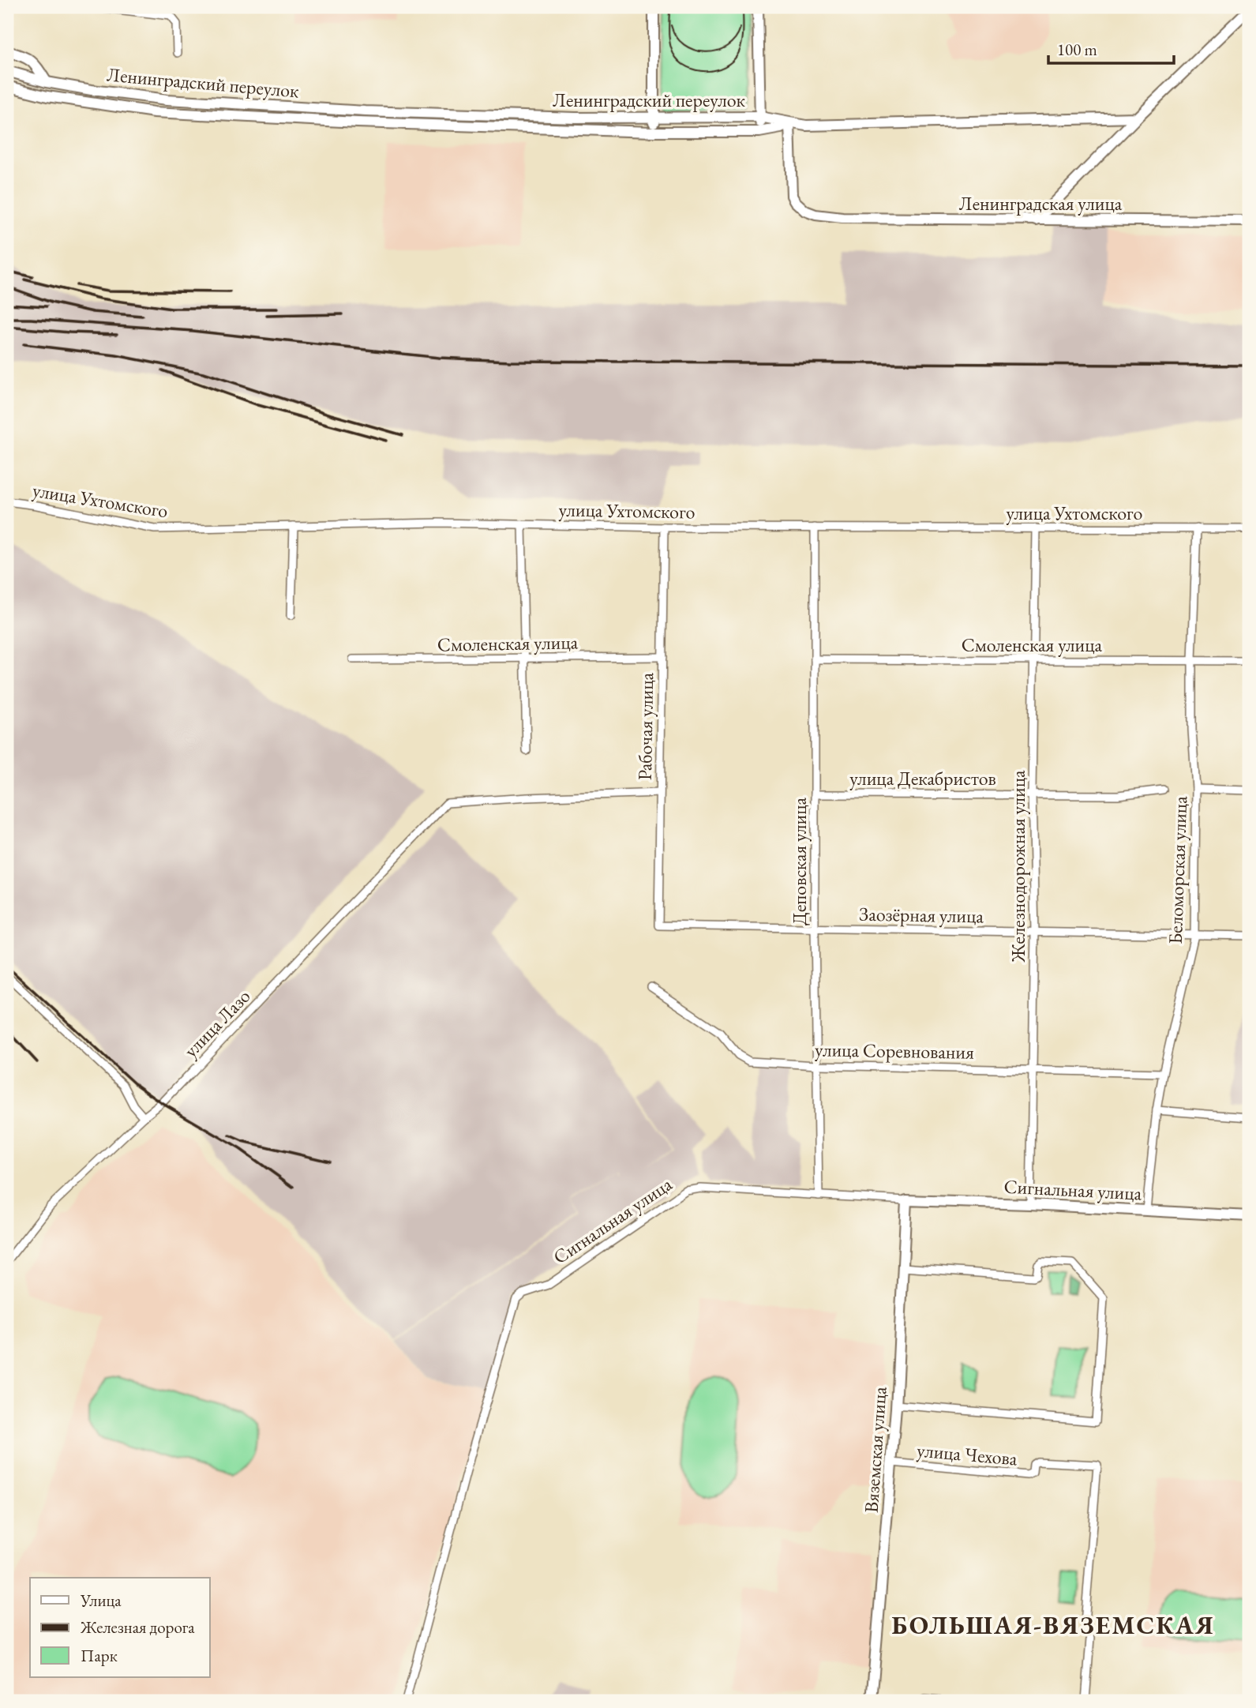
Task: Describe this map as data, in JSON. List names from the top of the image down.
{
  "streets": {
    "main road": [
      "Ленинградский переулок",
      "Ленинградская улица",
      "Сигнальная улица",
      "Вяземская улица"
    ],
    "street": [
      "улица Ухтомского",
      "Смоленская улица",
      "Рабочая улица",
      "улица Декабристов",
      "Деповская улица",
      "Железнодорожная улица",
      "Беломорская улица",
      "Заозёрная улица",
      "улица Лазо",
      "улица Соревнования",
      "улица Чехова"
    ]
  },
  "crossings": [
    ["Ленинградский переулок", "Ленинградская улица"],
    ["улица Ухтомского", "Рабочая улица"],
    ["улица Ухтомского", "Деповская улица"],
    ["улица Ухтомского", "Железнодорожная улица"],
    ["улица Ухтомского", "Беломорская улица"],
    ["Смоленская улица", "Рабочая улица"],
    ["Смоленская улица", "Деповская улица"],
    ["Смоленская улица", "Железнодорожная улица"],
    ["Смоленская улица", "Беломорская улица"],
    ["Рабочая улица", "Заозёрная улица"],
    ["Рабочая улица", "улица Лазо"],
    ["улица Декабристов", "Деповская улица"],
    ["улица Декабристов", "Железнодорожная улица"],
    ["Деповская улица", "Заозёрная улица"],
    ["Деповская улица", "улица Соревнования"],
    ["Деповская улица", "Сигнальная улица"],
    ["Железнодорожная улица", "Заозёрная улица"],
    ["Железнодорожная улица", "улица Соревнования"],
    ["Железнодорожная улица", "Сигнальная улица"],
    ["Беломорская улица", "Заозёрная улица"],
    ["Беломорская улица", "улица Соревнования"],
    ["Беломорская улица", "Сигнальная улица"],
    ["Сигнальная улица", "Вяземская улица"],
    ["Вяземская улица", "улица Чехова"]
  ],
  "districts": ["БОЛЬШАЯ-ВЯЗЕМСКАЯ"],
  "legend": ["Улица", "Железная дорога", "Парк"],
  "scale_bar": "100 m"
}
